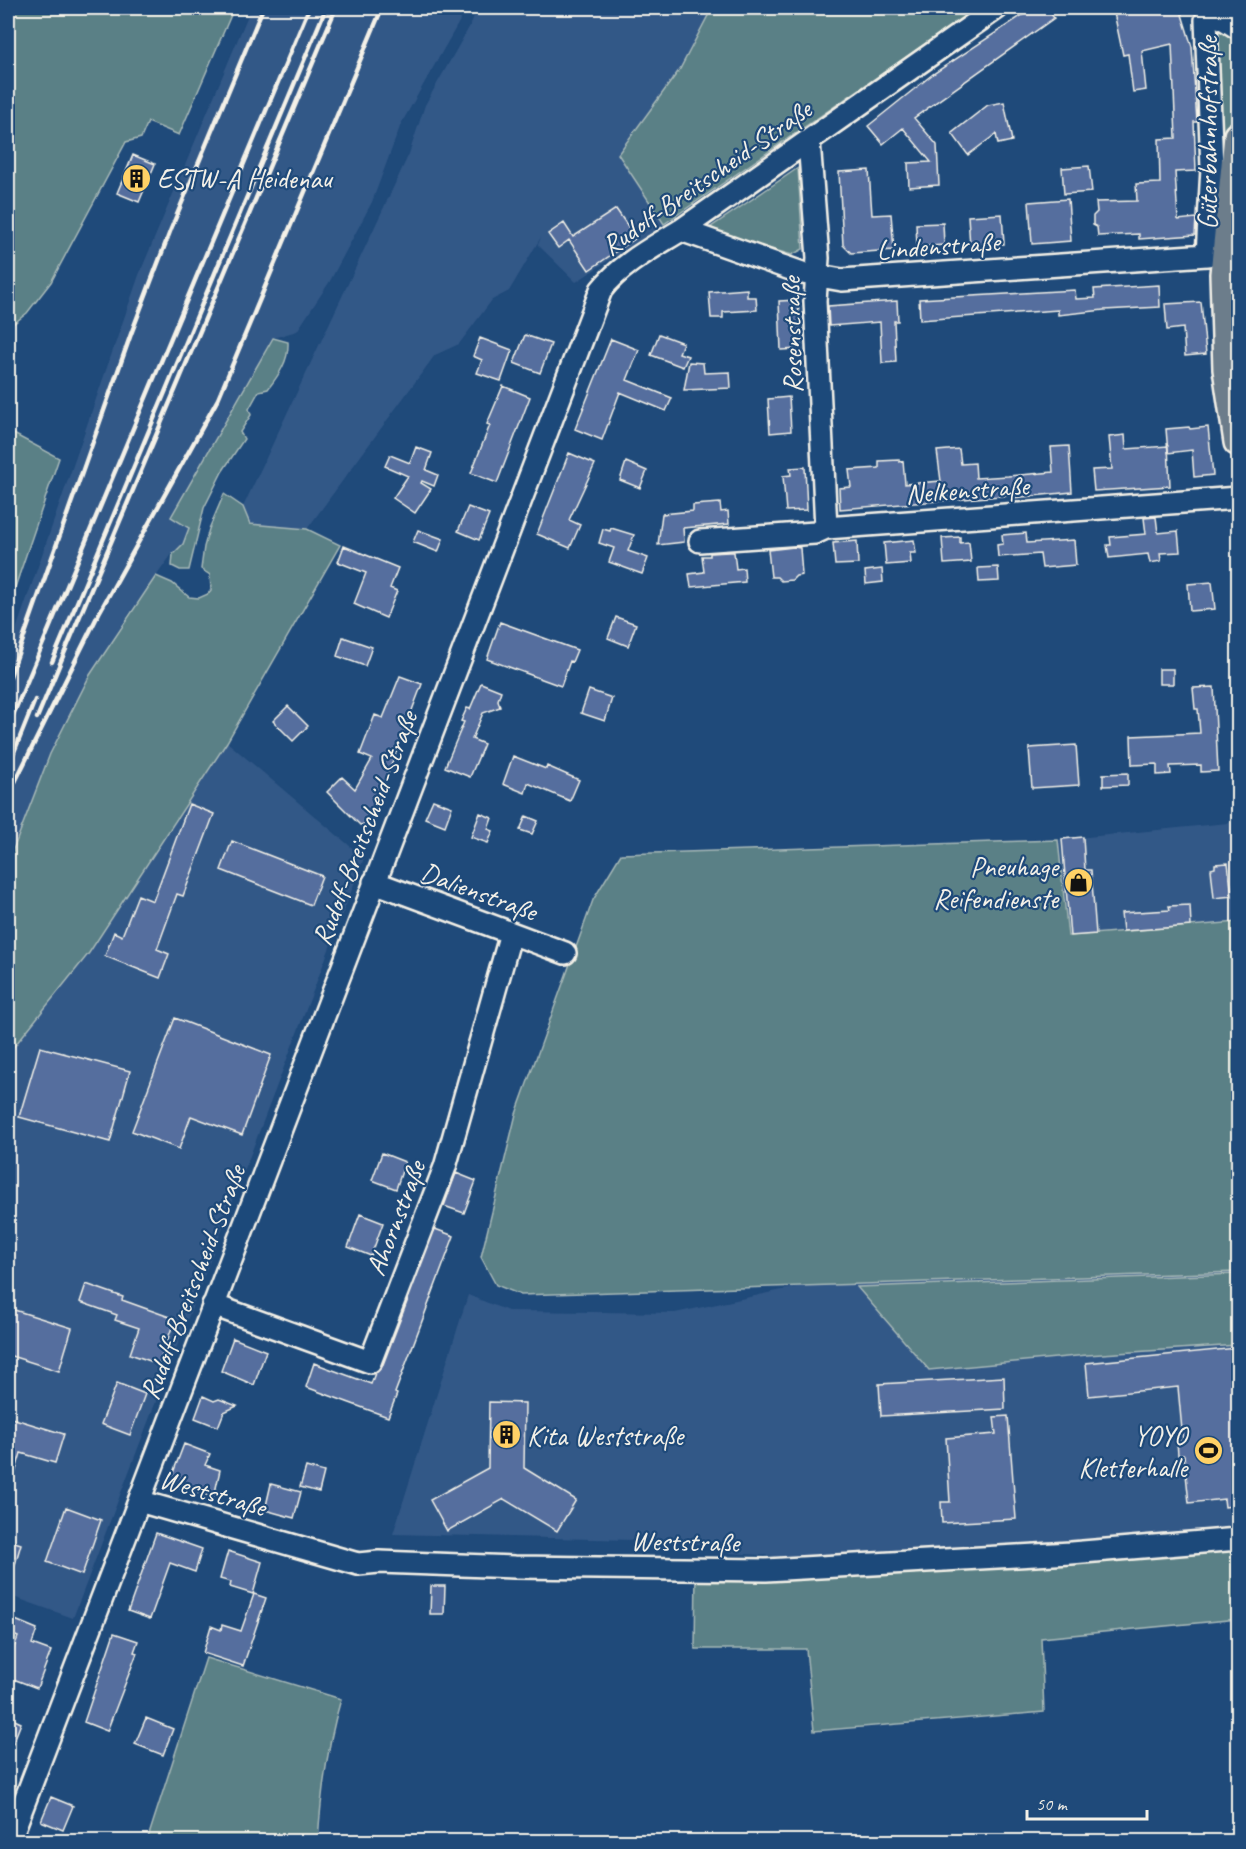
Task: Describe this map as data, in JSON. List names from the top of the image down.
{
  "streets": {
    "main road": ["Güterbahnhofstraße"],
    "street": [
      "Rudolf-Breitscheid-Straße",
      "Lindenstraße",
      "Rosenstraße",
      "Nelkenstraße",
      "Dalienstraße",
      "Ahornstraße",
      "Weststraße"
    ]
  },
  "crossings": [
    ["Güterbahnhofstraße", "Lindenstraße"],
    ["Rudolf-Breitscheid-Straße", "Lindenstraße"],
    ["Rudolf-Breitscheid-Straße", "Rosenstraße"],
    ["Rudolf-Breitscheid-Straße", "Dalienstraße"],
    ["Rudolf-Breitscheid-Straße", "Ahornstraße"],
    ["Rudolf-Breitscheid-Straße", "Weststraße"],
    ["Lindenstraße", "Rosenstraße"],
    ["Rosenstraße", "Nelkenstraße"],
    ["Dalienstraße", "Ahornstraße"]
  ],
  "places": {
    "building": ["ESTW-A Heidenau", "Kita Weststraße"],
    "shop": ["Pneuhage Reifendienste"],
    "sports": ["YOYO Kletterhalle"]
  },
  "scale_bar": "50 m"
}
